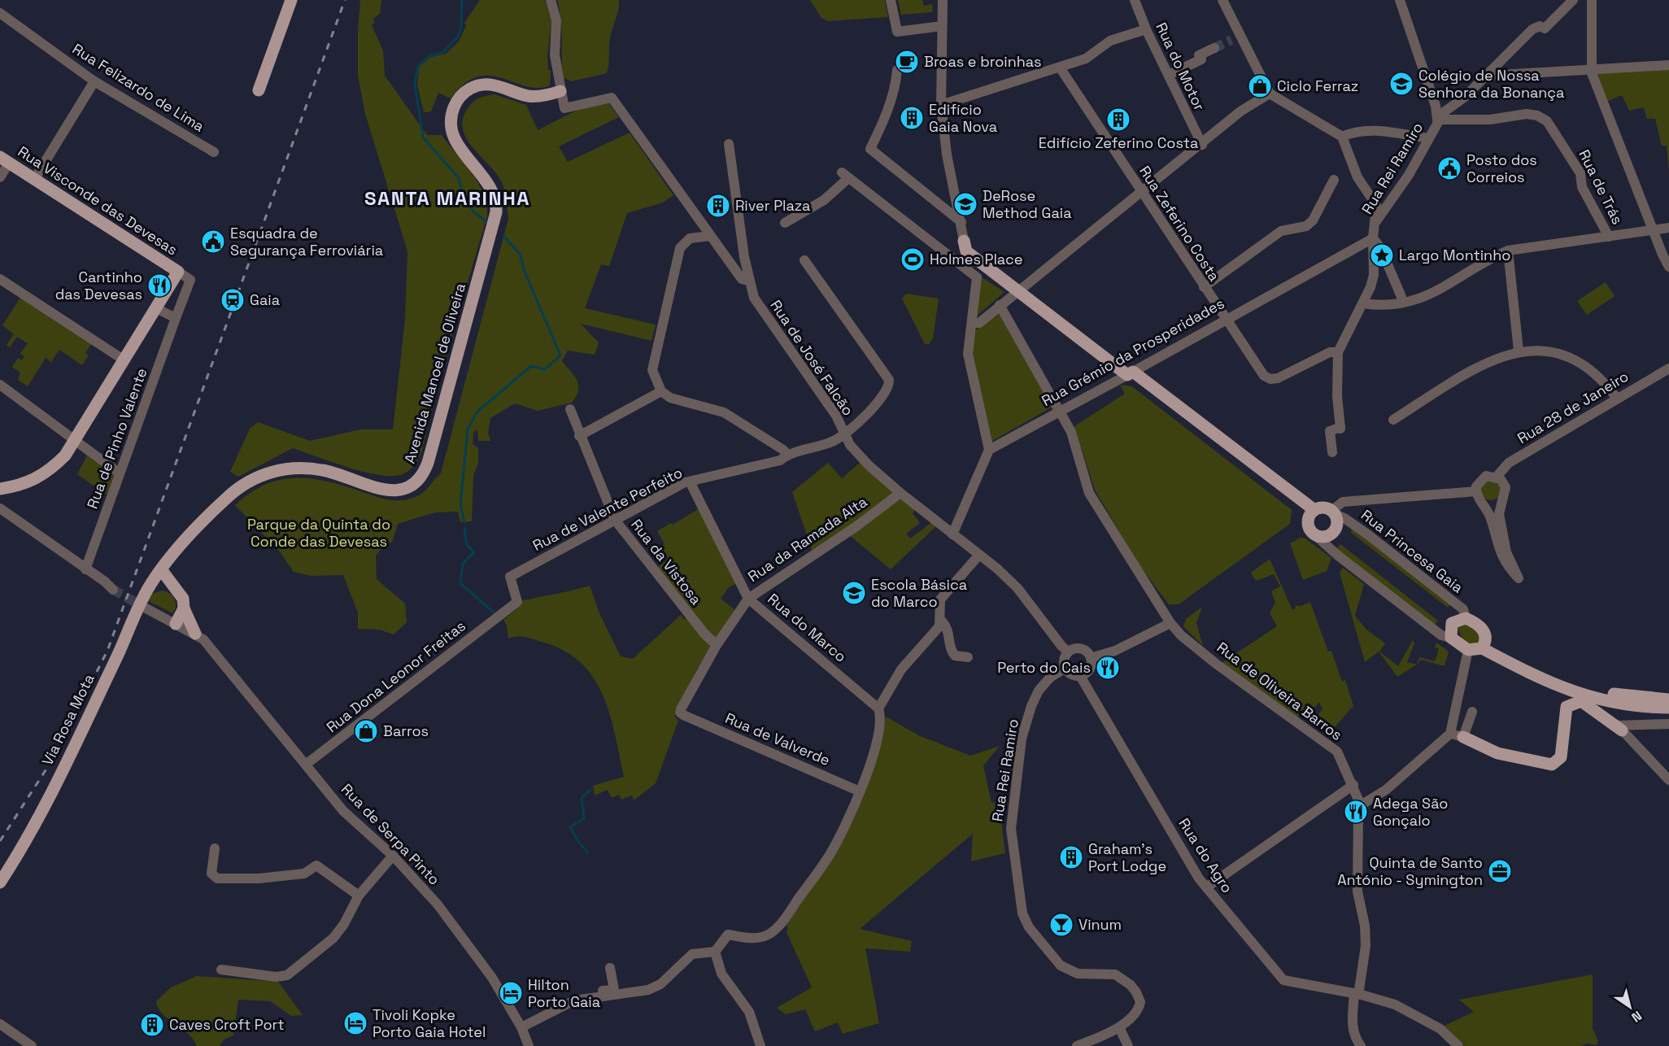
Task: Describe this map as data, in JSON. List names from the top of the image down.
{
  "streets": {
    "main road": ["Rua Visconde das Devesas", "Avenida Manoel de Oliveira", "Via Rosa Mota"],
    "street": [
      "Rua do Motor",
      "Rua Felizardo de Lima",
      "Rua Rei Ramiro",
      "Rua de Trás",
      "Rua Zeferino Costa",
      "Rua Grémio da Prosperidades",
      "Rua de José Falcão",
      "Rua 28 de Janeiro",
      "Rua de Pinho Valente",
      "Rua de Valente Perfeito",
      "Rua da Ramada Alta",
      "Rua Princesa Gaia",
      "Rua da Vistosa",
      "Rua do Marco",
      "Rua Dona Leonor Freitas",
      "Rua de Oliveira Barros",
      "Rua de Valverde",
      "Rua de Serpa Pinto",
      "Rua do Agro"
    ]
  },
  "crossings": [
    ["Rua Rei Ramiro", "Rua de Trás"],
    ["Rua Rei Ramiro", "Rua Zeferino Costa"],
    ["Rua Rei Ramiro", "Rua Grémio da Prosperidades"],
    ["Rua Rei Ramiro", "Rua de José Falcão"],
    ["Rua Rei Ramiro", "Rua do Agro"],
    ["Rua Visconde das Devesas", "Rua de Pinho Valente"],
    ["Rua Zeferino Costa", "Rua Grémio da Prosperidades"],
    ["Rua Grémio da Prosperidades", "Rua de Oliveira Barros"],
    ["Rua de José Falcão", "Avenida Manoel de Oliveira"],
    ["Rua de José Falcão", "Rua de Valente Perfeito"],
    ["Rua de José Falcão", "Rua da Ramada Alta"],
    ["Rua de José Falcão", "Rua do Agro"],
    ["Avenida Manoel de Oliveira", "Via Rosa Mota"],
    ["Rua de Valente Perfeito", "Rua da Vistosa"],
    ["Rua de Valente Perfeito", "Rua do Marco"],
    ["Rua de Valente Perfeito", "Rua Dona Leonor Freitas"],
    ["Rua da Ramada Alta", "Rua da Vistosa"],
    ["Rua da Ramada Alta", "Rua do Marco"],
    ["Rua da Ramada Alta", "Rua de Valverde"],
    ["Rua Dona Leonor Freitas", "Rua de Serpa Pinto"],
    ["Rua de Oliveira Barros", "Rua do Agro"]
  ],
  "districts": ["SANTA MARINHA"],
  "parks": ["Parque da Quinta do Conde das Devesas"],
  "places": {
    "cafe": ["Broas e broinhas"],
    "school or university": ["Colégio de Nossa Senhora da Bonança", "DeRose Method Gaia", "Escola Básica do Marco"],
    "shop": ["Ciclo Ferraz", "Barros"],
    "building": [
      "Edifício Gaia Nova",
      "Edifício Zeferino Costa",
      "River Plaza",
      "Graham's Port Lodge",
      "Caves Croft Port"
    ],
    "public building": ["Posto dos Correios", "Esquadra de Segurança Ferroviária"],
    "place": ["Largo Montinho"],
    "sports": ["Holmes Place"],
    "restaurant": ["Cantinho das Devesas", "Perto do Cais", "Adega São Gonçalo"],
    "station": ["Gaia"],
    "office": ["Quinta de Santo António - Symington"],
    "bar": ["Vinum"],
    "hotel": ["Hilton Porto Gaia", "Tivoli Kopke Porto Gaia Hotel"]
  },
  "north": "bottom right"
}
